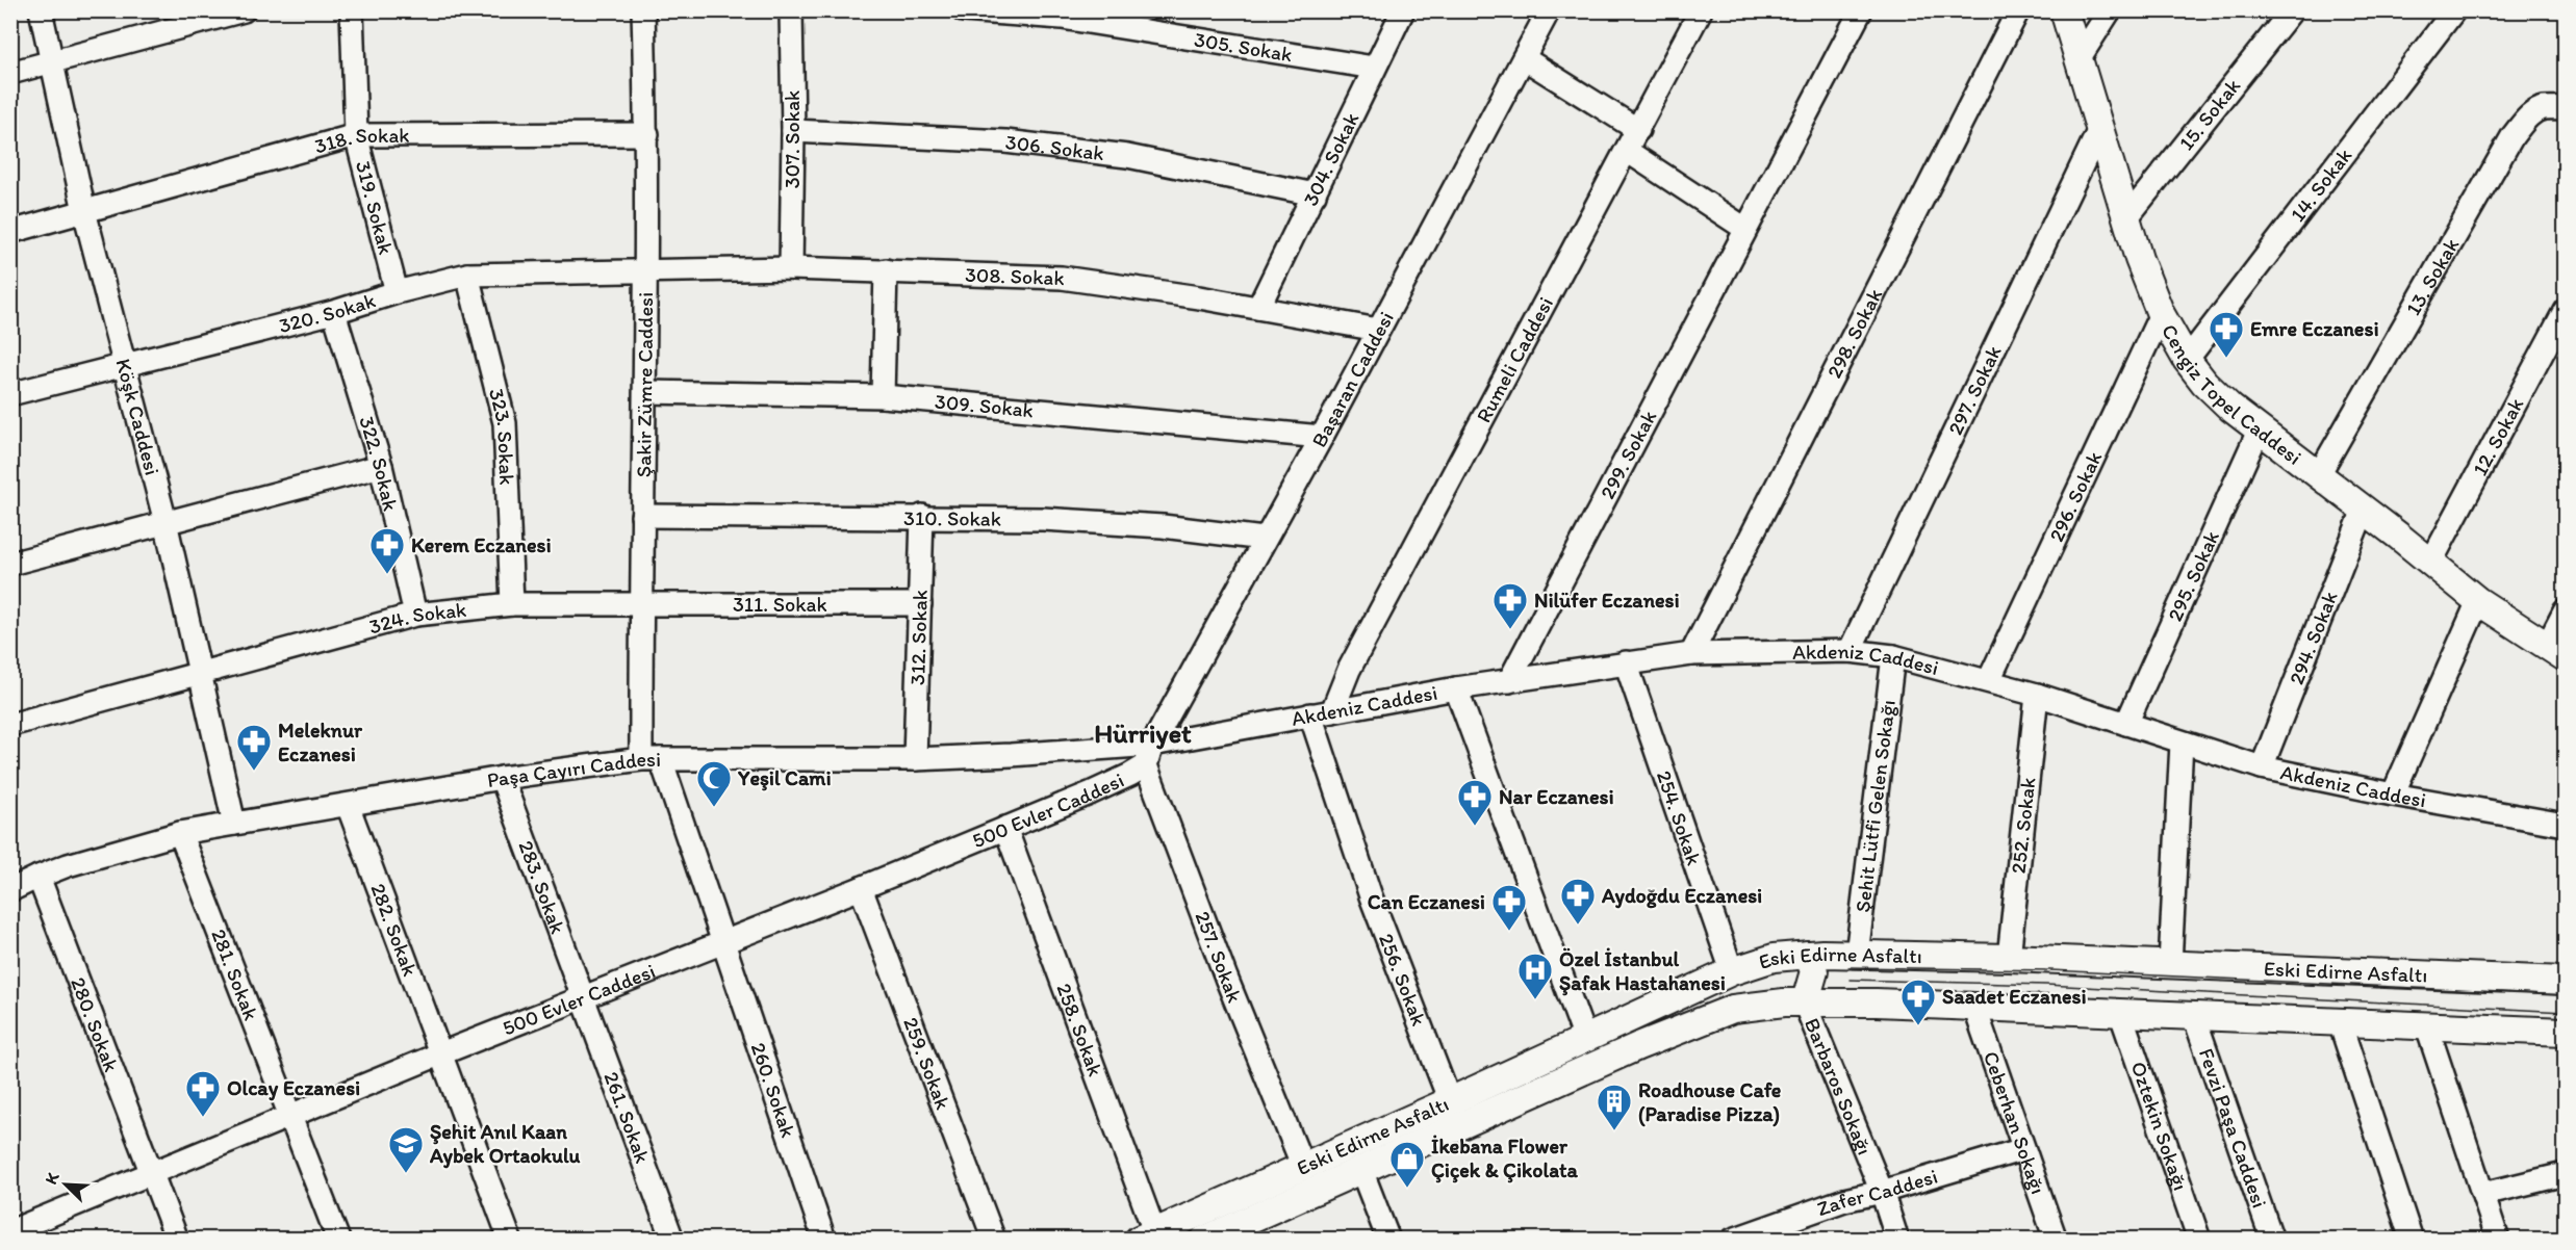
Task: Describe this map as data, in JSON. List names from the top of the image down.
{
  "streets": {
    "main road": ["Cengiz Topel Caddesi", "Eski Edirne Asfaltı"],
    "street": [
      "305. Sokak",
      "15. Sokak",
      "307. Sokak",
      "318. Sokak",
      "306. Sokak",
      "304. Sokak",
      "14. Sokak",
      "319. Sokak",
      "308. Sokak",
      "13. Sokak",
      "320. Sokak",
      "298. Sokak",
      "Rumeli Caddesi",
      "Başaran Caddesi",
      "Şakir Zümre Caddesi",
      "297. Sokak",
      "309. Sokak",
      "Köşk Caddesi",
      "12. Sokak",
      "323. Sokak",
      "299. Sokak",
      "322. Sokak",
      "296. Sokak",
      "310. Sokak",
      "295. Sokak",
      "311. Sokak",
      "324. Sokak",
      "312. Sokak",
      "294. Sokak",
      "Akdeniz Caddesi",
      "Paşa Çayırı Caddesi",
      "Şehit Lütfi Gelen Sokağı",
      "500 Evler Caddesi",
      "254. Sokak",
      "252. Sokak",
      "283. Sokak",
      "282. Sokak",
      "257. Sokak",
      "281. Sokak",
      "256. Sokak",
      "280. Sokak",
      "258. Sokak",
      "259. Sokak",
      "Barbaros Sokağı",
      "260. Sokak",
      "261. Sokak",
      "Ceberhan Sokağı",
      "Öztekin Sokağı",
      "Fevzi Paşa Caddesi",
      "Zafer Caddesi"
    ]
  },
  "crossings": [
    ["305. Sokak", "304. Sokak"],
    ["15. Sokak", "Cengiz Topel Caddesi"],
    ["307. Sokak", "306. Sokak"],
    ["307. Sokak", "308. Sokak"],
    ["318. Sokak", "319. Sokak"],
    ["318. Sokak", "Şakir Zümre Caddesi"],
    ["318. Sokak", "Köşk Caddesi"],
    ["306. Sokak", "304. Sokak"],
    ["304. Sokak", "308. Sokak"],
    ["14. Sokak", "Cengiz Topel Caddesi"],
    ["319. Sokak", "320. Sokak"],
    ["308. Sokak", "320. Sokak"],
    ["308. Sokak", "Başaran Caddesi"],
    ["308. Sokak", "Şakir Zümre Caddesi"],
    ["13. Sokak", "Cengiz Topel Caddesi"],
    ["320. Sokak", "Şakir Zümre Caddesi"],
    ["320. Sokak", "Köşk Caddesi"],
    ["320. Sokak", "323. Sokak"],
    ["320. Sokak", "322. Sokak"],
    ["298. Sokak", "Akdeniz Caddesi"],
    ["Rumeli Caddesi", "Akdeniz Caddesi"],
    ["Rumeli Caddesi", "256. Sokak"],
    ["Başaran Caddesi", "309. Sokak"],
    ["Başaran Caddesi", "310. Sokak"],
    ["Başaran Caddesi", "Akdeniz Caddesi"],
    ["Başaran Caddesi", "Paşa Çayırı Caddesi"],
    ["Başaran Caddesi", "500 Evler Caddesi"],
    ["Başaran Caddesi", "257. Sokak"],
    ["Şakir Zümre Caddesi", "309. Sokak"],
    ["Şakir Zümre Caddesi", "310. Sokak"],
    ["Şakir Zümre Caddesi", "311. Sokak"],
    ["Şakir Zümre Caddesi", "324. Sokak"],
    ["Şakir Zümre Caddesi", "Paşa Çayırı Caddesi"],
    ["Şakir Zümre Caddesi", "260. Sokak"],
    ["297. Sokak", "Cengiz Topel Caddesi"],
    ["297. Sokak", "Akdeniz Caddesi"],
    ["Cengiz Topel Caddesi", "12. Sokak"],
    ["Cengiz Topel Caddesi", "296. Sokak"],
    ["Cengiz Topel Caddesi", "295. Sokak"],
    ["Cengiz Topel Caddesi", "294. Sokak"],
    ["Köşk Caddesi", "324. Sokak"],
    ["Köşk Caddesi", "Paşa Çayırı Caddesi"],
    ["323. Sokak", "324. Sokak"],
    ["299. Sokak", "Akdeniz Caddesi"],
    ["322. Sokak", "324. Sokak"],
    ["296. Sokak", "Akdeniz Caddesi"],
    ["310. Sokak", "312. Sokak"],
    ["295. Sokak", "Akdeniz Caddesi"],
    ["311. Sokak", "324. Sokak"],
    ["311. Sokak", "312. Sokak"],
    ["312. Sokak", "Paşa Çayırı Caddesi"],
    ["294. Sokak", "Akdeniz Caddesi"],
    ["Akdeniz Caddesi", "Paşa Çayırı Caddesi"],
    ["Akdeniz Caddesi", "Şehit Lütfi Gelen Sokağı"],
    ["Akdeniz Caddesi", "500 Evler Caddesi"],
    ["Akdeniz Caddesi", "254. Sokak"],
    ["Akdeniz Caddesi", "252. Sokak"],
    ["Akdeniz Caddesi", "257. Sokak"],
    ["Akdeniz Caddesi", "256. Sokak"],
    ["Paşa Çayırı Caddesi", "500 Evler Caddesi"],
    ["Paşa Çayırı Caddesi", "283. Sokak"],
    ["Paşa Çayırı Caddesi", "282. Sokak"],
    ["Paşa Çayırı Caddesi", "257. Sokak"],
    ["Paşa Çayırı Caddesi", "281. Sokak"],
    ["Paşa Çayırı Caddesi", "280. Sokak"],
    ["Paşa Çayırı Caddesi", "260. Sokak"],
    ["Şehit Lütfi Gelen Sokağı", "Eski Edirne Asfaltı"],
    ["500 Evler Caddesi", "283. Sokak"],
    ["500 Evler Caddesi", "282. Sokak"],
    ["500 Evler Caddesi", "257. Sokak"],
    ["500 Evler Caddesi", "281. Sokak"],
    ["500 Evler Caddesi", "280. Sokak"],
    ["500 Evler Caddesi", "258. Sokak"],
    ["500 Evler Caddesi", "259. Sokak"],
    ["500 Evler Caddesi", "260. Sokak"],
    ["500 Evler Caddesi", "261. Sokak"],
    ["254. Sokak", "Eski Edirne Asfaltı"],
    ["252. Sokak", "Eski Edirne Asfaltı"],
    ["283. Sokak", "261. Sokak"],
    ["257. Sokak", "Eski Edirne Asfaltı"],
    ["Eski Edirne Asfaltı", "256. Sokak"],
    ["Eski Edirne Asfaltı", "258. Sokak"],
    ["Eski Edirne Asfaltı", "Barbaros Sokağı"],
    ["Eski Edirne Asfaltı", "Ceberhan Sokağı"],
    ["Eski Edirne Asfaltı", "Öztekin Sokağı"],
    ["Eski Edirne Asfaltı", "Fevzi Paşa Caddesi"],
    ["Barbaros Sokağı", "Zafer Caddesi"],
    ["Ceberhan Sokağı", "Zafer Caddesi"]
  ],
  "districts": ["Hürriyet"],
  "places": {
    "pharmacy": [
      "Emre Eczanesi",
      "Kerem Eczanesi",
      "Nilüfer Eczanesi",
      "Meleknur Eczanesi",
      "Nar Eczanesi",
      "Aydoğdu Eczanesi",
      "Can Eczanesi",
      "Saadet Eczanesi",
      "Olcay Eczanesi"
    ],
    "mosque": ["Yeşil Cami"],
    "hospital": ["Özel İstanbul Şafak Hastahanesi"],
    "building": ["Roadhouse Cafe (Paradise Pizza)"],
    "school or university": ["Şehit Anıl Kaan Aybek Ortaokulu"],
    "shop": ["İkebana Flower Çiçek & Çikolata"]
  },
  "north": "top left"
}
